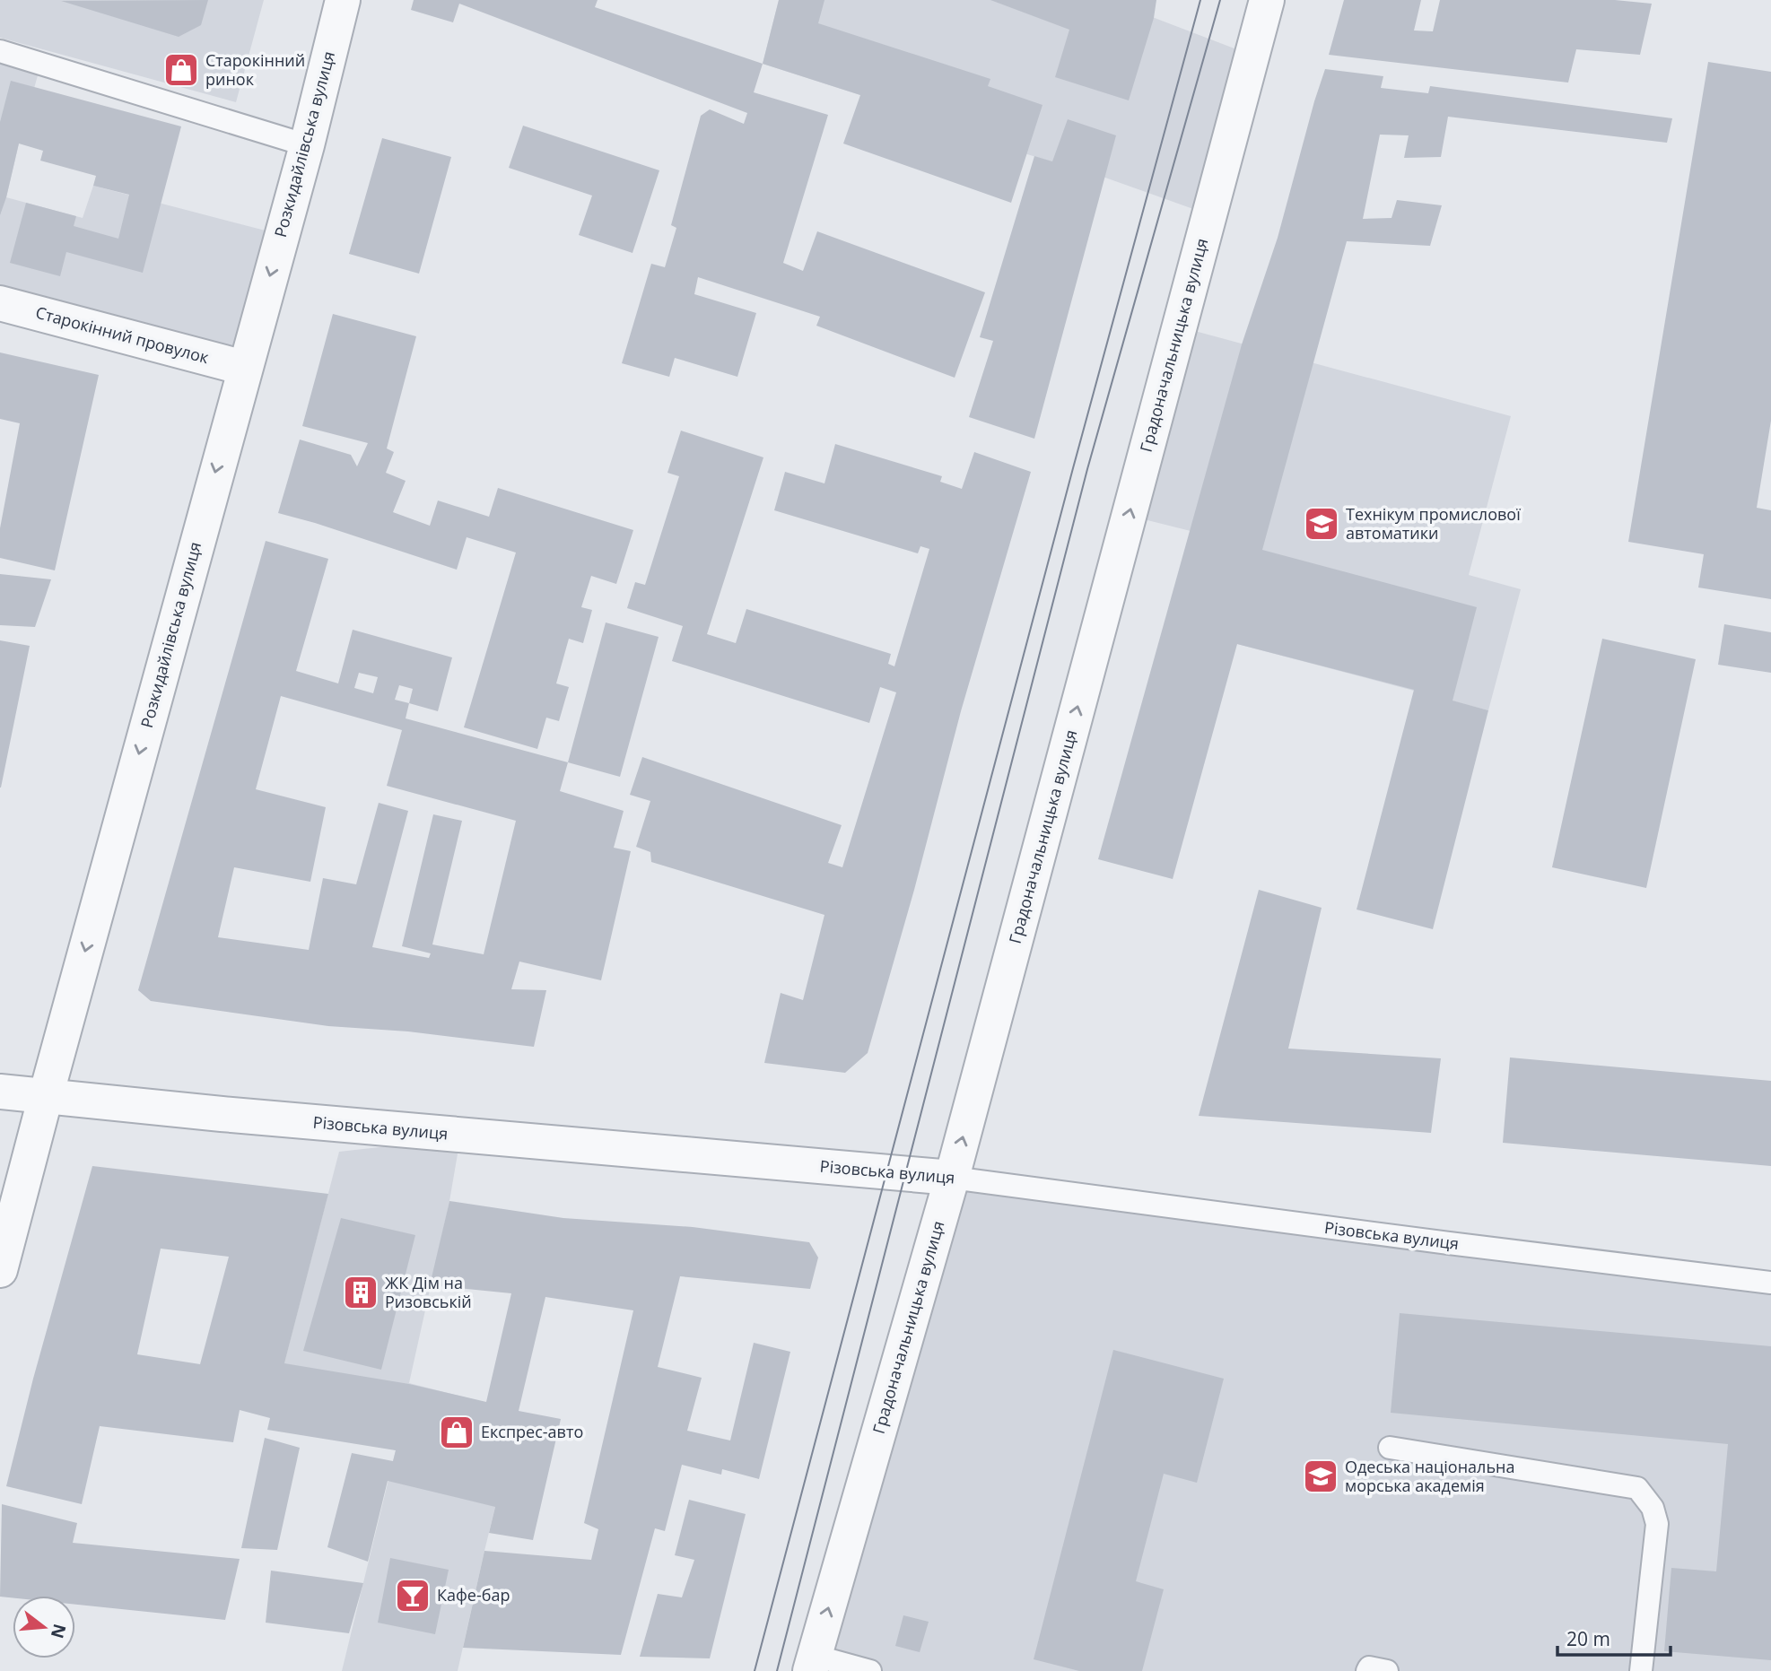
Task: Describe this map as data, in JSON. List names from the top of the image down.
{
  "streets": {
    "street": [
      "Розкидайлівська вулиця",
      "Старокінний провулок",
      "Градоначальницька вулиця",
      "Різовська вулиця"
    ]
  },
  "crossings": [
    ["Розкидайлівська вулиця", "Старокінний провулок"],
    ["Розкидайлівська вулиця", "Різовська вулиця"],
    ["Градоначальницька вулиця", "Різовська вулиця"]
  ],
  "one_way": ["Розкидайлівська вулиця", "Градоначальницька вулиця"],
  "places": {
    "shop": ["Старокінний ринок", "Експрес-авто"],
    "school or university": ["Технікум промислової автоматики", "Одеська національна морська академія"],
    "building": ["ЖК Дім на Ризовській"],
    "bar": ["Кафе-бар"]
  },
  "scale_bar": "20 m",
  "north": "right"
}
